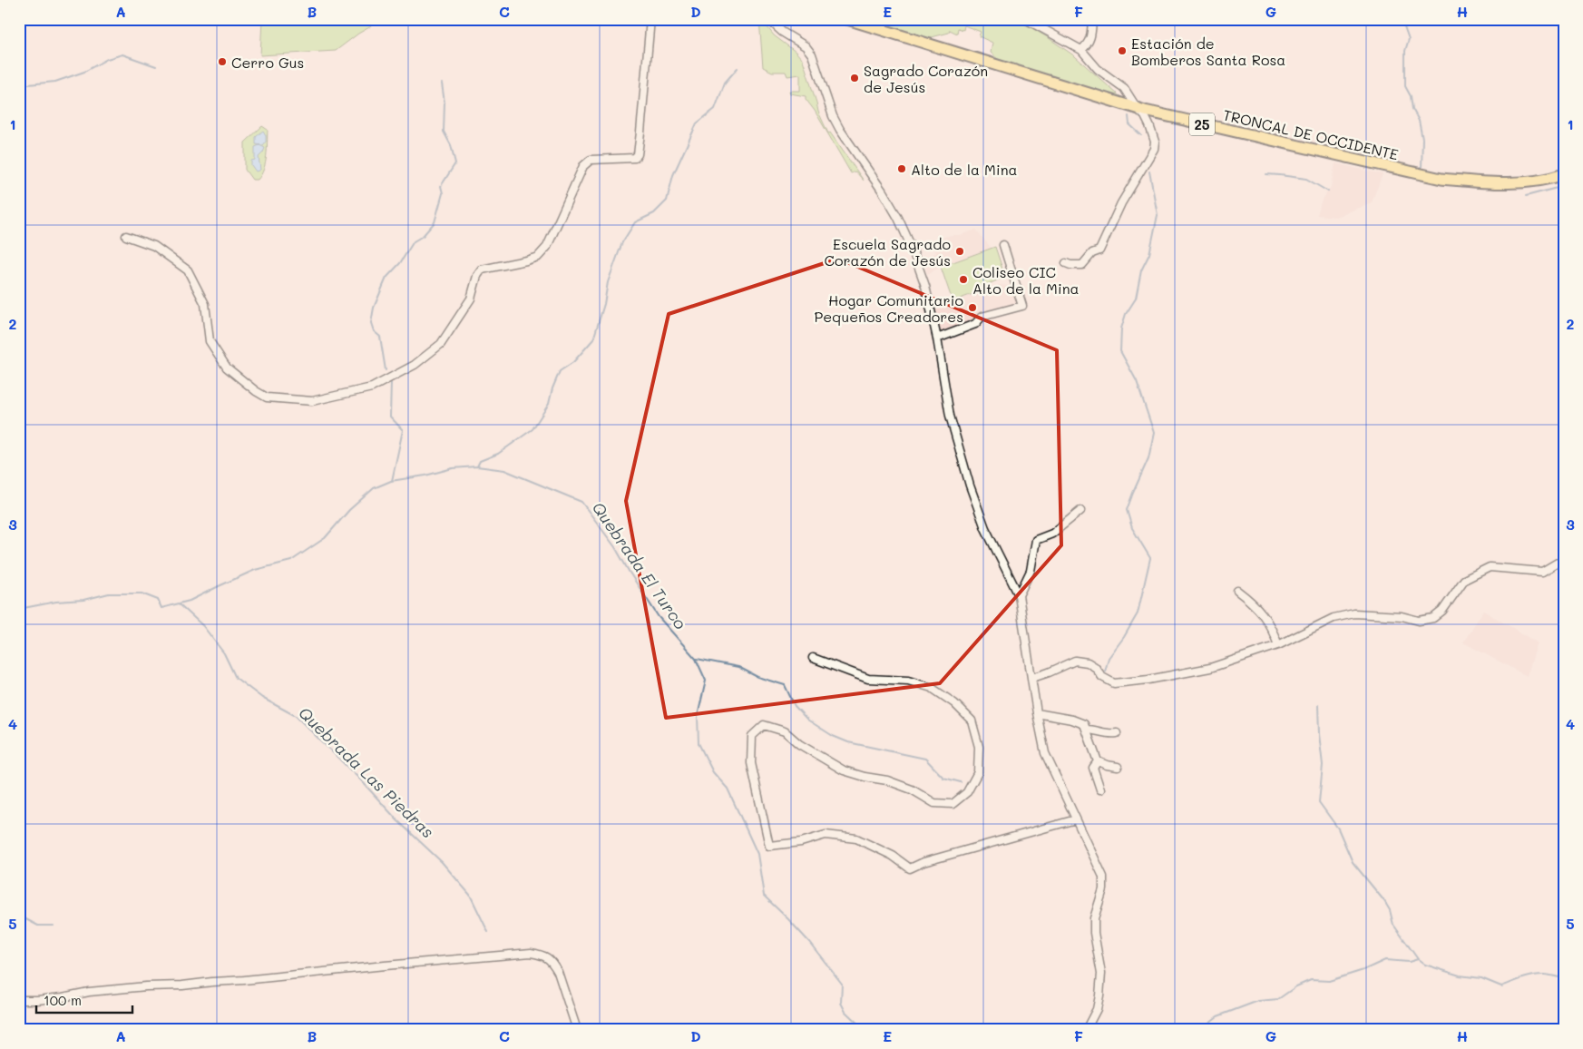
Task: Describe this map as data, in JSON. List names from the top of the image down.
{
  "streets": {
    "main road": ["25", "TRONCAL DE OCCIDENTE"]
  },
  "water": ["Quebrada El Turco", "Quebrada Las Piedras"],
  "places": [
    "Estación de Bomberos Santa Rosa",
    "Cerro Gus",
    "Sagrado Corazón de Jesús",
    "Alto de la Mina",
    "Escuela Sagrado Corazón de Jesús",
    "Coliseo CIC Alto de la Mina",
    "Hogar Comunitario Pequeños Creadores"
  ],
  "scale_bar": "100 m",
  "grid": {
    "columns": [
      "A",
      "B",
      "C",
      "D",
      "E",
      "F",
      "G",
      "H"
    ],
    "rows": [
      "1",
      "2",
      "3",
      "4",
      "5"
    ]
  }
}
